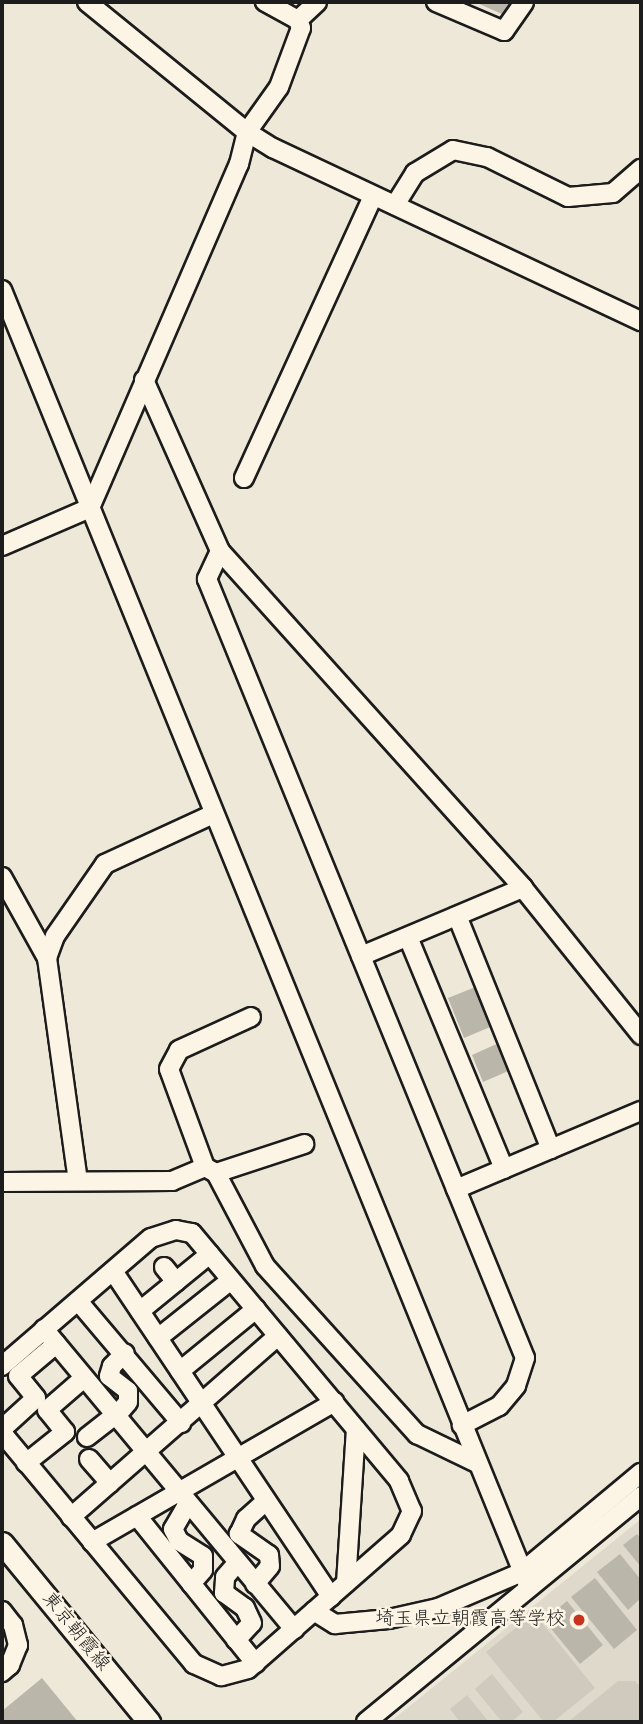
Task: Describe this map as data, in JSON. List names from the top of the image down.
{
  "streets": {
    "main road": ["東京朝霞線"]
  },
  "places": ["埼玉県立朝霞高等学校"]
}
